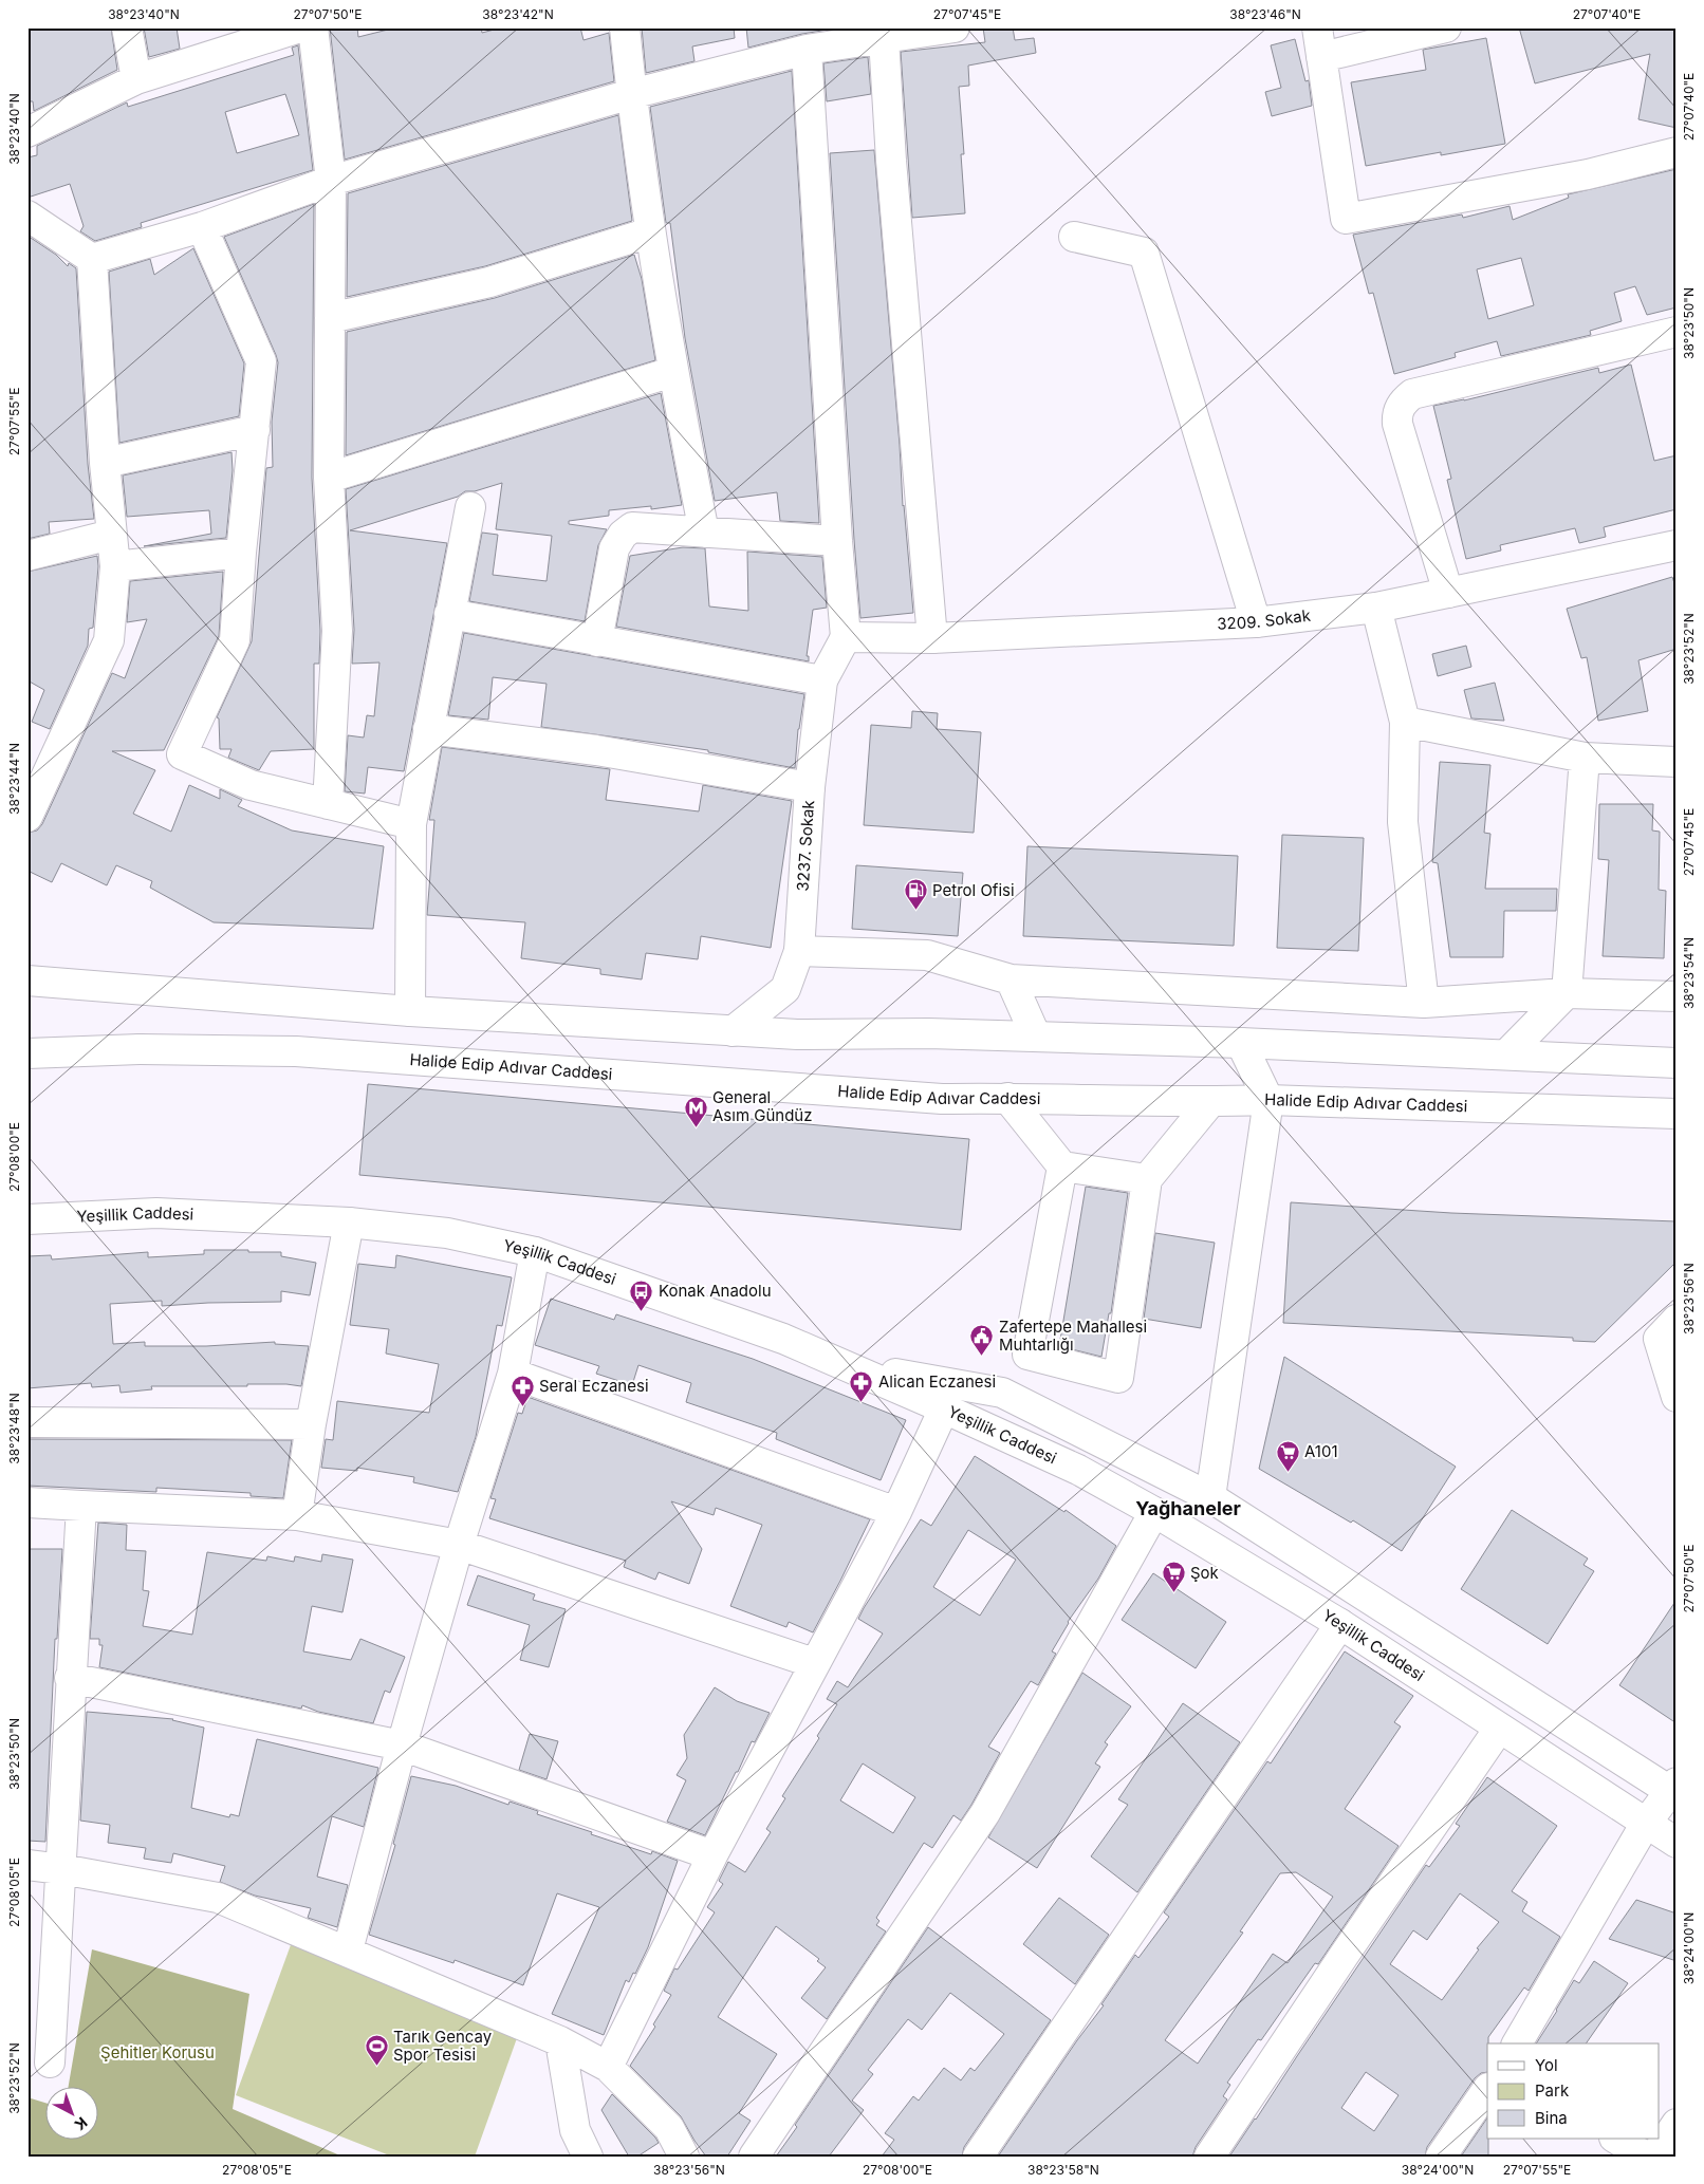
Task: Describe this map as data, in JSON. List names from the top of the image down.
{
  "streets": {
    "main road": [
      "3209. Sokak",
      "3237. Sokak",
      "Halide Edip Adıvar Caddesi",
      "Yeşillik Caddesi"
    ]
  },
  "crossings": [
    ["3209. Sokak", "3237. Sokak"]
  ],
  "districts": ["Yağhaneler"],
  "parks": ["Şehitler Korusu"],
  "places": {
    "fuel station": ["Petrol Ofisi"],
    "metro station": ["General Asım Gündüz"],
    "bus stop": ["Konak Anadolu"],
    "public building": ["Zafertepe Mahallesi Muhtarlığı"],
    "pharmacy": ["Alican Eczanesi", "Seral Eczanesi"],
    "supermarket": ["A101", "Şok"],
    "sports": ["Tarık Gencay Spor Tesisi"]
  },
  "legend": ["Yol", "Park", "Bina"],
  "north": "bottom right",
  "coordinates": [
    "38°23'40\"N",
    "27°07'50\"E",
    "38°23'42\"N",
    "27°07'45\"E",
    "38°23'46\"N",
    "27°07'40\"E",
    "38°23'50\"N",
    "27°07'55\"E",
    "38°23'52\"N",
    "38°23'44\"N",
    "38°23'54\"N",
    "27°08'00\"E",
    "38°23'56\"N",
    "38°23'48\"N",
    "27°08'05\"E",
    "38°24'00\"N",
    "38°23'58\"N"
  ]
}
